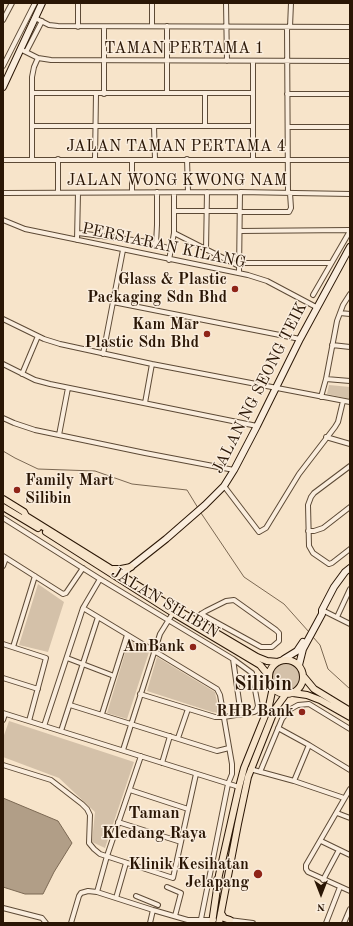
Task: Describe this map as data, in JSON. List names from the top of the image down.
{
  "streets": {
    "main road": ["JALAN NG SEONG TEIK", "JALAN SILIBIN"],
    "street": [
      "TAMAN PERTAMA 1",
      "JALAN TAMAN PERTAMA 4",
      "JALAN WONG KWONG NAM",
      "PERSIARAN KILANG"
    ]
  },
  "crossings": [
    ["PERSIARAN KILANG", "JALAN NG SEONG TEIK"],
    ["JALAN NG SEONG TEIK", "JALAN SILIBIN"]
  ],
  "districts": ["Silibin", "Taman Kledang Raya"],
  "places": [
    "Glass & Plastic Packaging Sdn Bhd",
    "Kam Mar Plastic Sdn Bhd",
    "Family Mart Silibin",
    "AmBank",
    "RHB Bank",
    "Klinik Kesihatan Jelapang"
  ],
  "north": "bottom"
}
